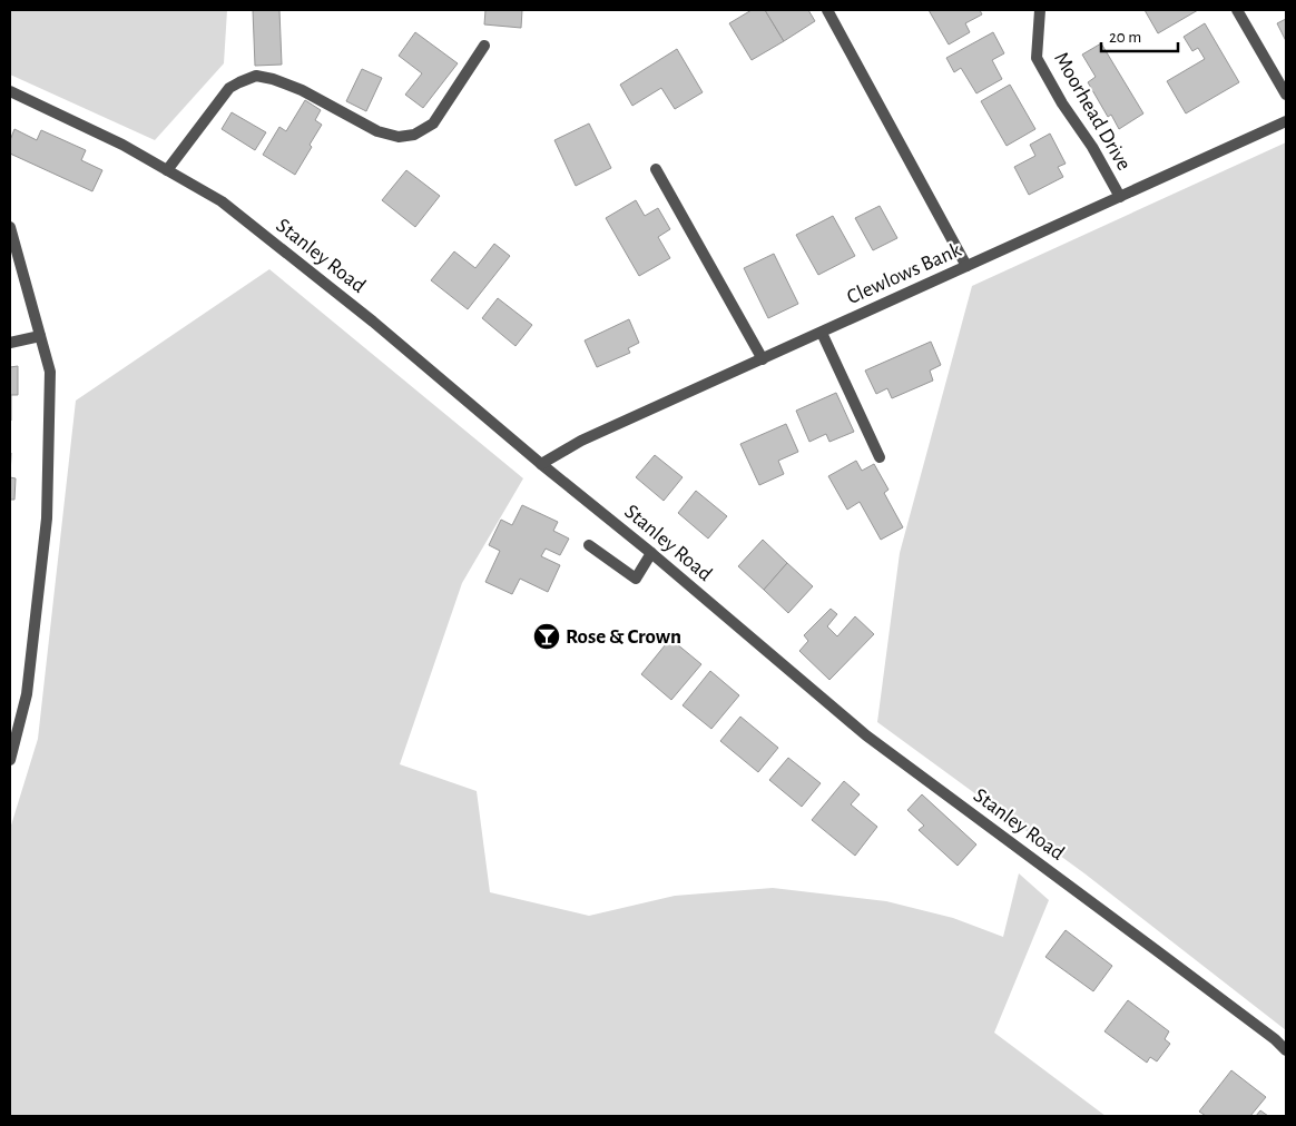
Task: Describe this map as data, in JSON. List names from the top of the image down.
{
  "streets": {
    "street": ["Moorhead Drive", "Stanley Road", "Clewlows Bank"]
  },
  "crossings": [
    ["Moorhead Drive", "Clewlows Bank"],
    ["Stanley Road", "Clewlows Bank"]
  ],
  "places": {
    "bar": ["Rose & Crown"]
  },
  "scale_bar": "20 m"
}
